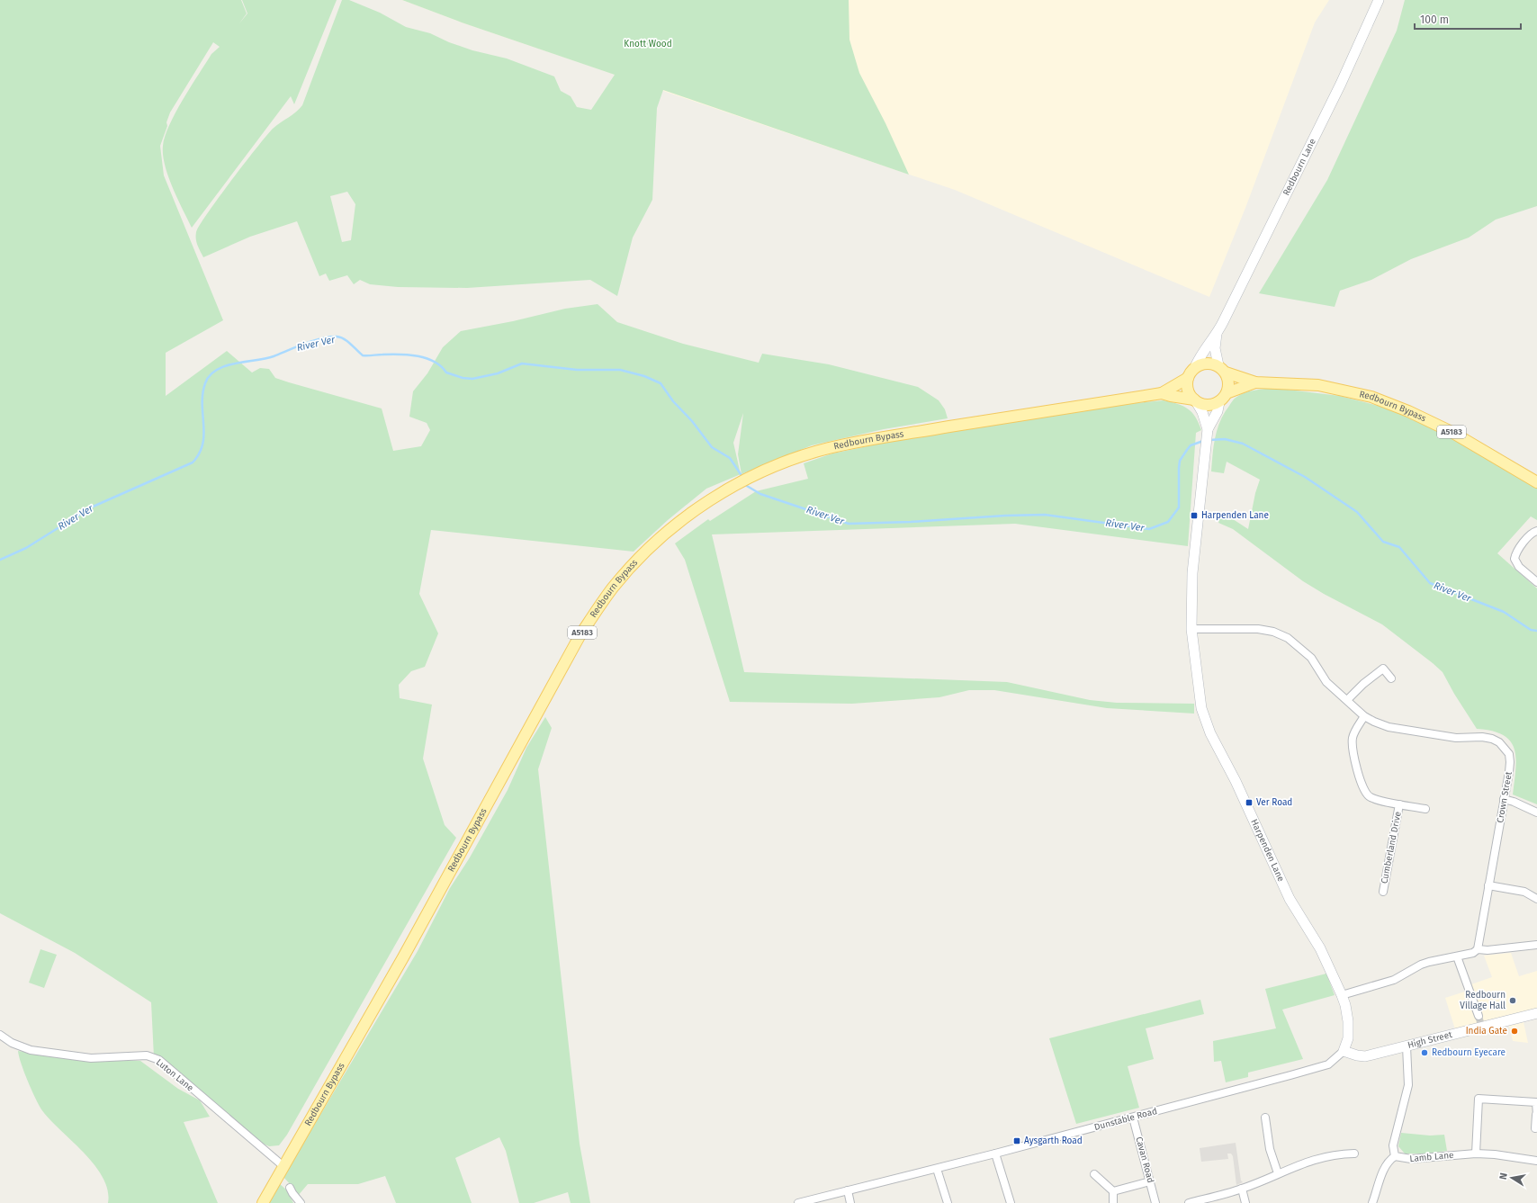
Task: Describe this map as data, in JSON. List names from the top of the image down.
{
  "streets": {
    "main road": ["Redbourn Bypass", "A5183"],
    "street": [
      "Redbourn Lane",
      "Crown Street",
      "Cumberland Drive",
      "Harpenden Lane",
      "High Street",
      "Luton Lane",
      "Dunstable Road",
      "Lamb Lane",
      "Cavan Road"
    ]
  },
  "crossings": [
    ["Redbourn Lane", "Redbourn Bypass"],
    ["Redbourn Lane", "Harpenden Lane"],
    ["Redbourn Bypass", "Harpenden Lane"],
    ["Redbourn Bypass", "Luton Lane"],
    ["Crown Street", "Cumberland Drive"],
    ["Harpenden Lane", "High Street"],
    ["Harpenden Lane", "Dunstable Road"],
    ["High Street", "Dunstable Road"],
    ["Dunstable Road", "Cavan Road"]
  ],
  "water": ["River Ver"],
  "parks": ["Knott Wood"],
  "places": {
    "transit": ["Harpenden Lane", "Ver Road", "Aysgarth Road"],
    "other": ["Redbourn Village Hall", "India Gate", "Redbourn Eyecare"]
  },
  "scale_bar": "100 m",
  "north": "left"
}
